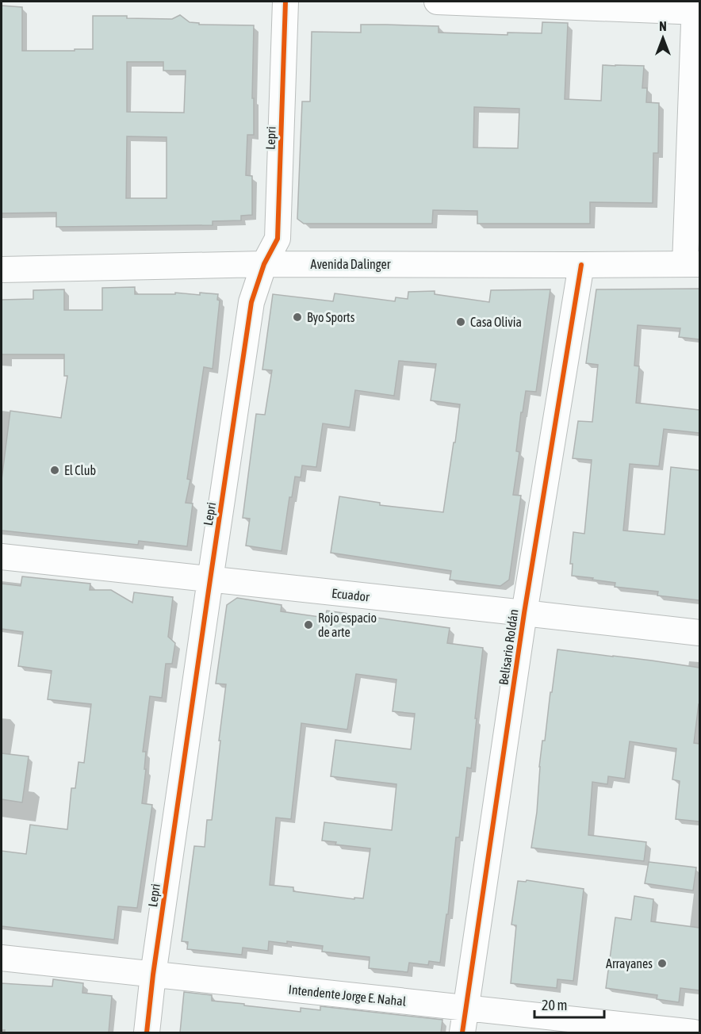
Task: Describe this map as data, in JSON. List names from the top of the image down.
{
  "streets": {
    "street": [
      "Lepri",
      "Avenida Dalinger",
      "Ecuador",
      "Belisario Roldán",
      "Intendente Jorge E. Nahal"
    ]
  },
  "crossings": [
    ["Lepri", "Avenida Dalinger"],
    ["Lepri", "Ecuador"],
    ["Lepri", "Intendente Jorge E. Nahal"],
    ["Avenida Dalinger", "Belisario Roldán"],
    ["Ecuador", "Belisario Roldán"],
    ["Belisario Roldán", "Intendente Jorge E. Nahal"]
  ],
  "places": [
    "Byo Sports",
    "Casa Olivia",
    "El Club",
    "Rojo espacio de arte",
    "Arrayanes"
  ],
  "scale_bar": "20 m",
  "north": "top"
}
